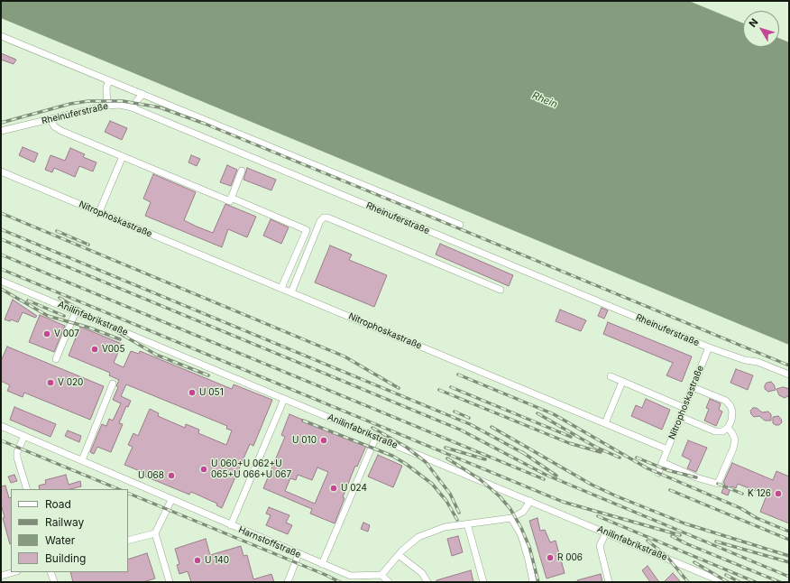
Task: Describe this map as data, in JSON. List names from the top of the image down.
{
  "streets": {
    "street": [
      "Rheinuferstraße",
      "Nitrophoskastraße",
      "Anilinfabrikstraße",
      "Harnstoffstraße"
    ]
  },
  "crossings": [
    ["Rheinuferstraße", "Nitrophoskastraße"]
  ],
  "water": ["Rhein"],
  "places": [
    "V 007",
    "V005",
    "V 020",
    "U 051",
    "U 010",
    "U 060+U 062+U 065+U 066+U 067",
    "U 068",
    "U 024",
    "K 126",
    "R 006",
    "U 140"
  ],
  "legend": [
    "Road",
    "Railway",
    "Water",
    "Building"
  ],
  "north": "top left"
}
